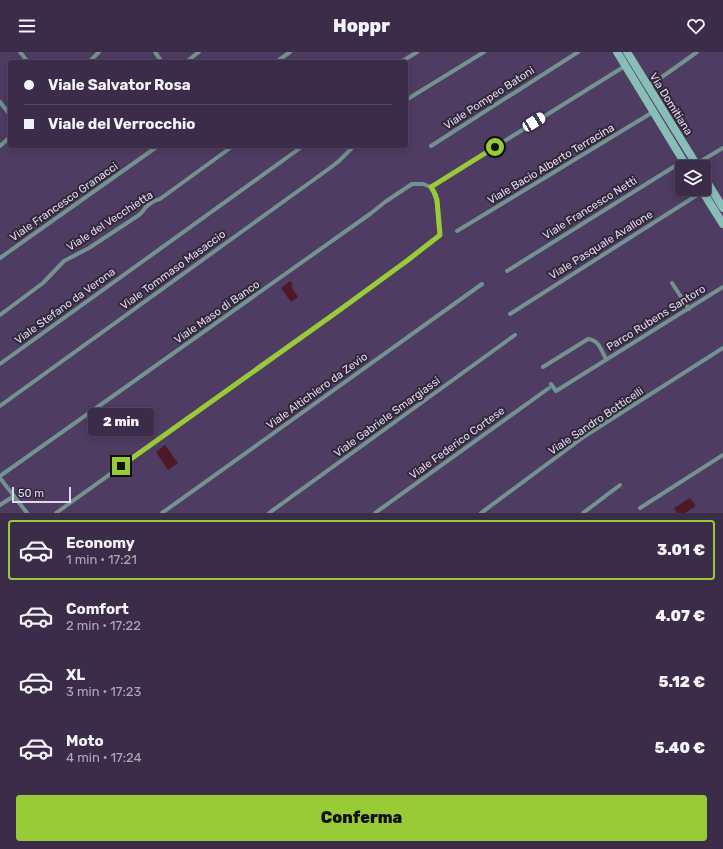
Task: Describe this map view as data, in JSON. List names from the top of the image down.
{
  "streets": {
    "main road": ["Via Domitiana"],
    "street": [
      "Viale Pompeo Batoni",
      "Viale Bacio Alberto Terracina",
      "Viale Francesco Granacci",
      "Viale Francesco Netti",
      "Viale del Vecchietta",
      "Viale Pasquale Avallone",
      "Viale Tommaso Masaccio",
      "Viale Stefano da Verona",
      "Viale Maso di Banco",
      "Parco Rubens Santoro",
      "Viale Altichiero da Zevio",
      "Viale Gabriele Smargiassi",
      "Viale Sandro Botticelli",
      "Viale Federico Cortese"
    ]
  },
  "crossings": [
    ["Via Domitiana", "Viale Bacio Alberto Terracina"],
    ["Parco Rubens Santoro", "Viale Federico Cortese"]
  ],
  "scale_bar": "50 m",
  "page": {
    "header": "Hoppr",
    "banner": ["Viale Salvator Rosa", "Viale del Verrocchio"],
    "bubble": "2 min",
    "scale": "50 m",
    "list": [
      {
        "name": "Economy",
        "note": "1 min · 17:21",
        "value": "3.01 €"
      },
      {
        "name": "Comfort",
        "note": "2 min · 17:22",
        "value": "4.07 €"
      },
      {
        "name": "XL",
        "note": "3 min · 17:23",
        "value": "5.12 €"
      },
      {
        "name": "Moto",
        "note": "4 min · 17:24",
        "value": "5.40 €"
      }
    ],
    "buttons": "Conferma"
  }
}
